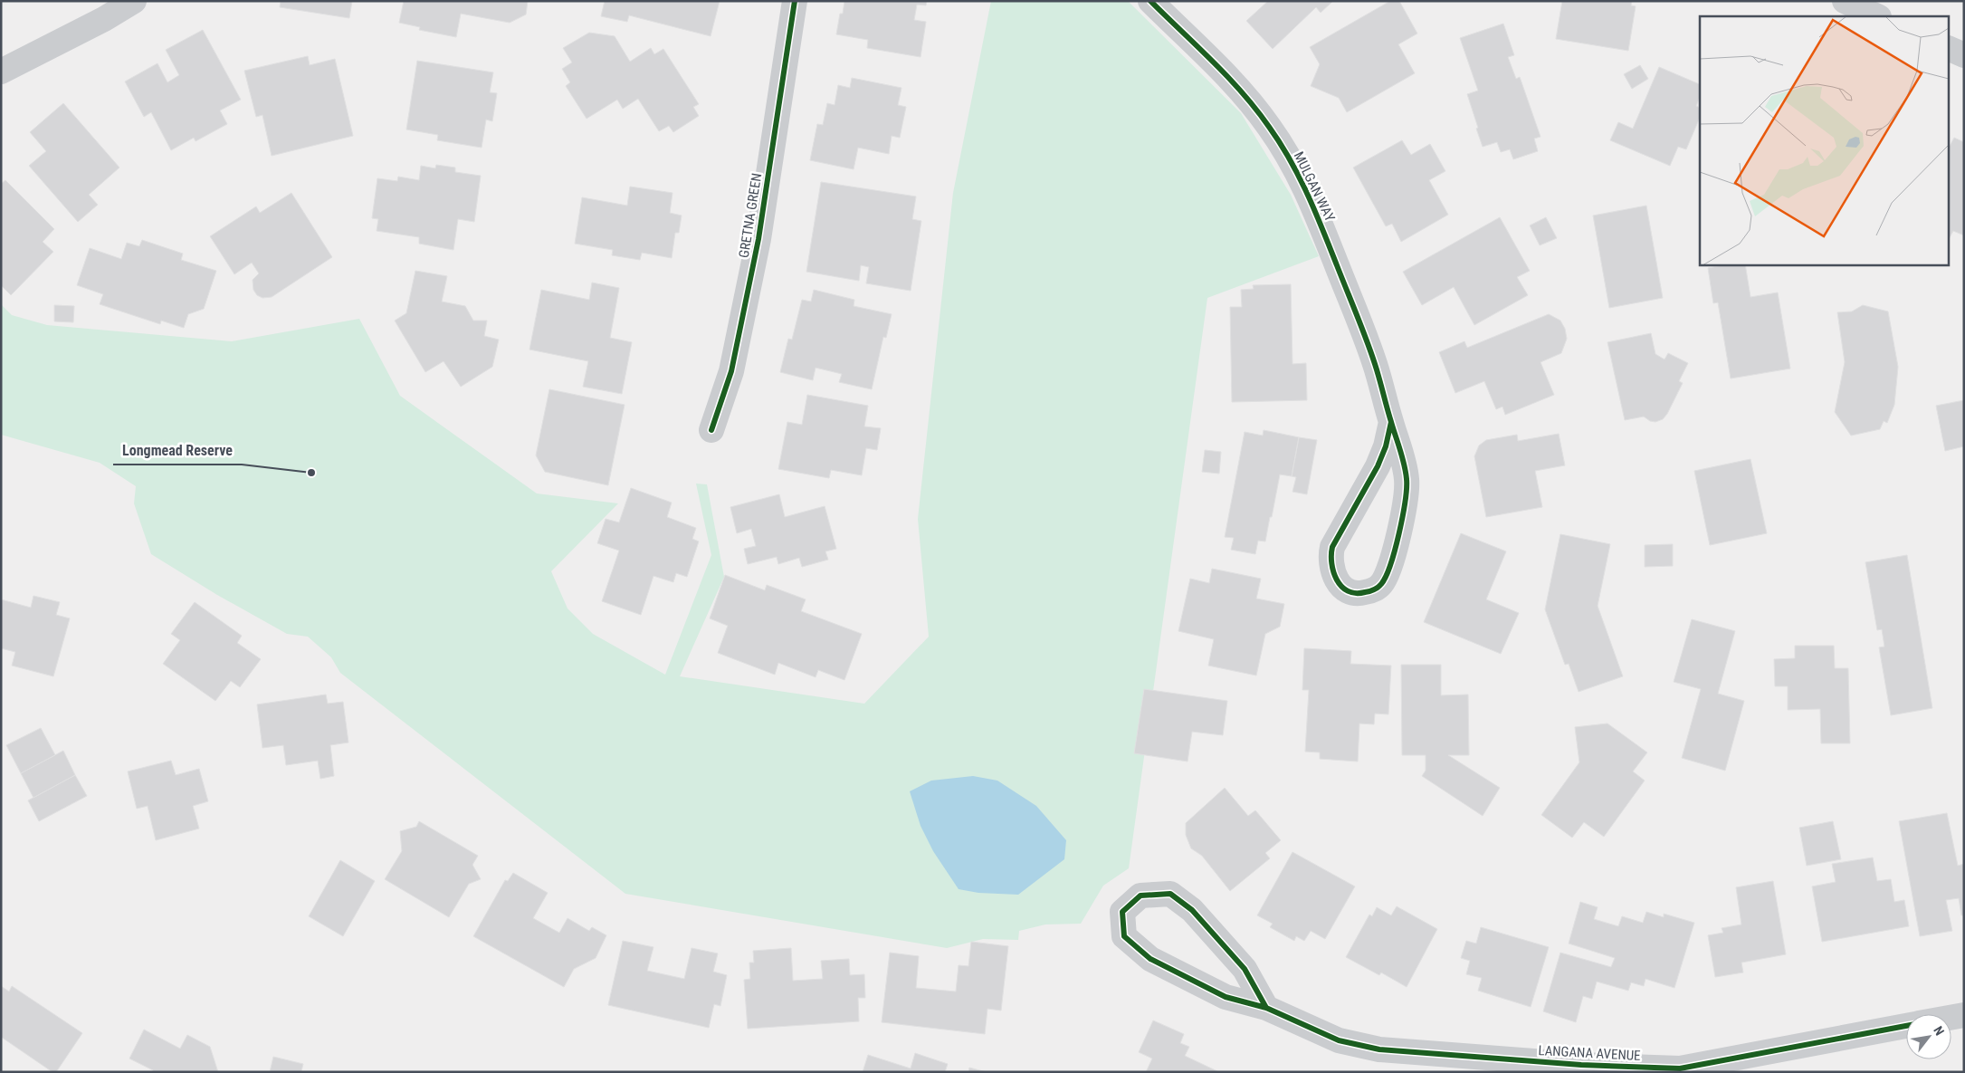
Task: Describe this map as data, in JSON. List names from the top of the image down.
{
  "streets": {
    "street": ["MULGAN WAY", "GRETNA GREEN", "LANGANA AVENUE"]
  },
  "places": ["Longmead Reserve"],
  "north": "top right"
}
